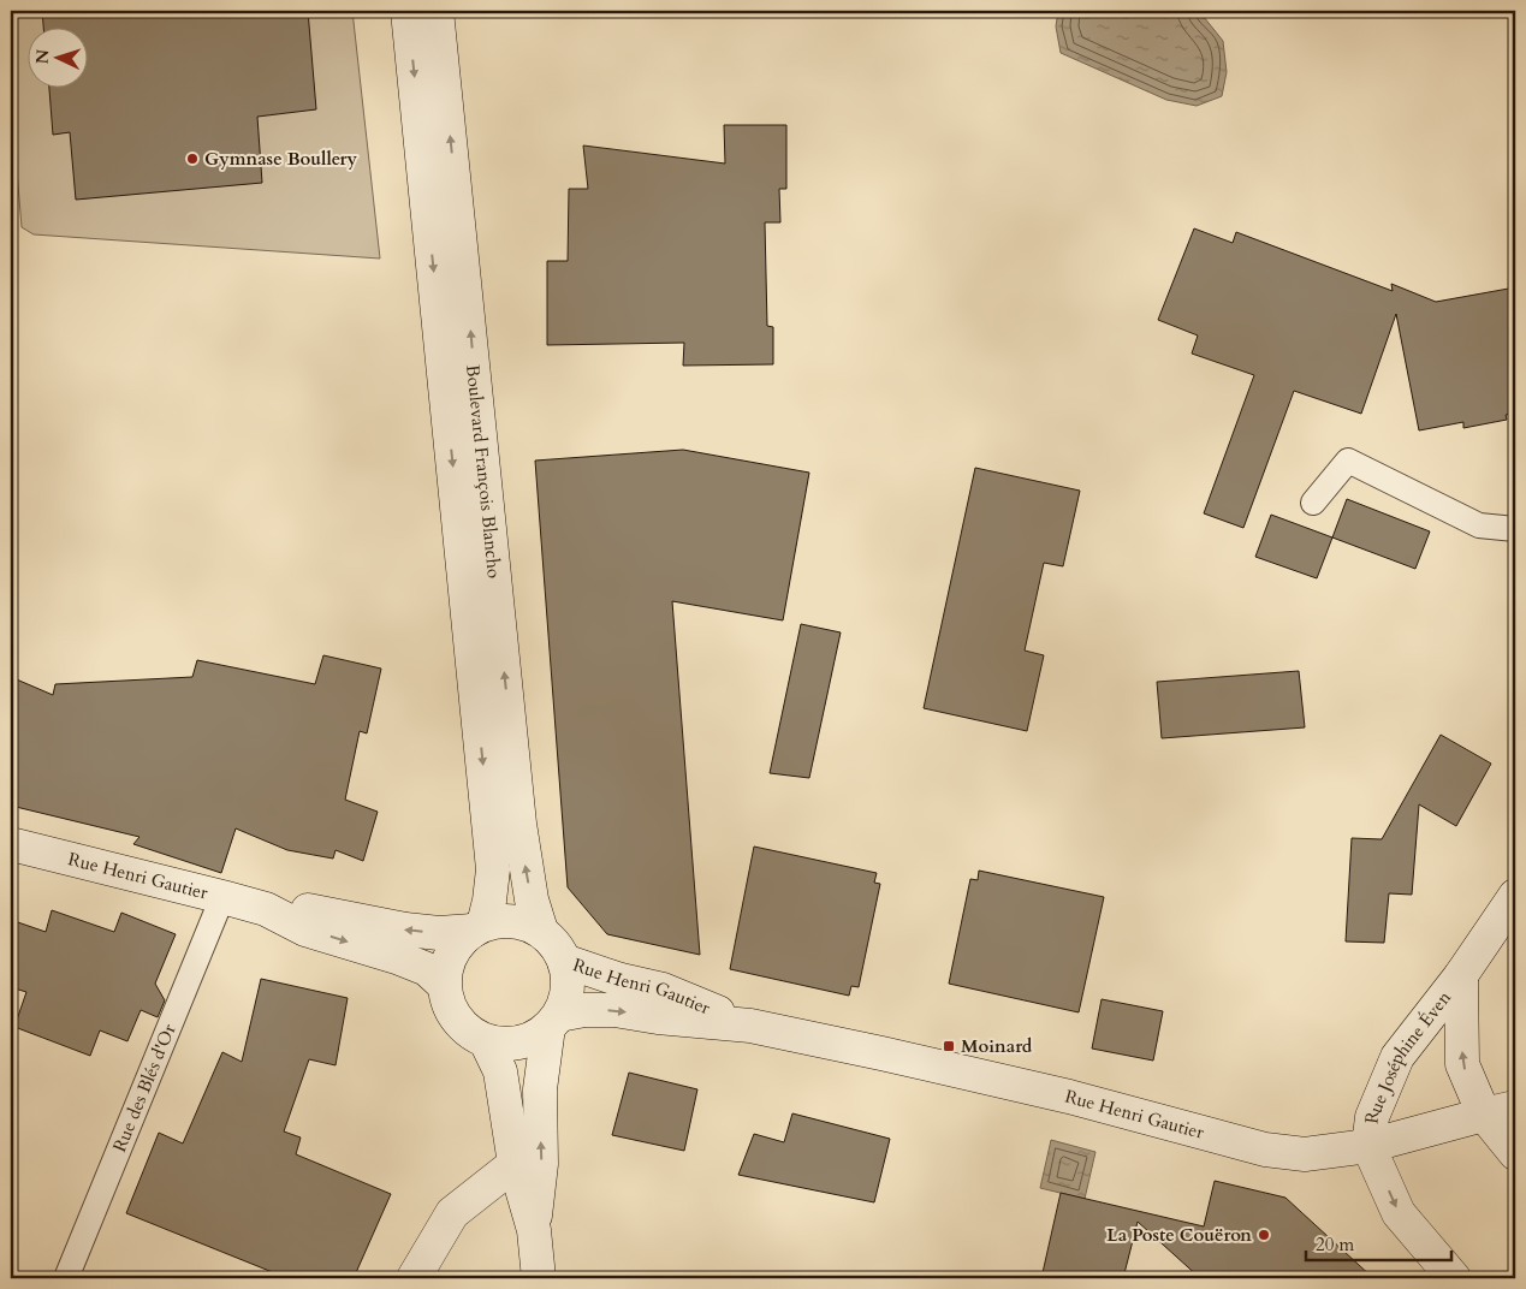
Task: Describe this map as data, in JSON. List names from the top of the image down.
{
  "streets": {
    "street": ["Boulevard François Blancho", "Rue Henri Gautier", "Rue Joséphine Éven"],
    "lane": ["Rue des Blés d'Or"]
  },
  "crossings": [
    ["Boulevard François Blancho", "Rue Henri Gautier"],
    ["Rue Henri Gautier", "Rue Joséphine Éven"],
    ["Rue Henri Gautier", "Rue des Blés d'Or"]
  ],
  "places": {
    "other": ["Gymnase Boullery", "La Poste Couëron"],
    "transit": ["Moinard"]
  },
  "scale_bar": "20 m",
  "north": "left"
}
